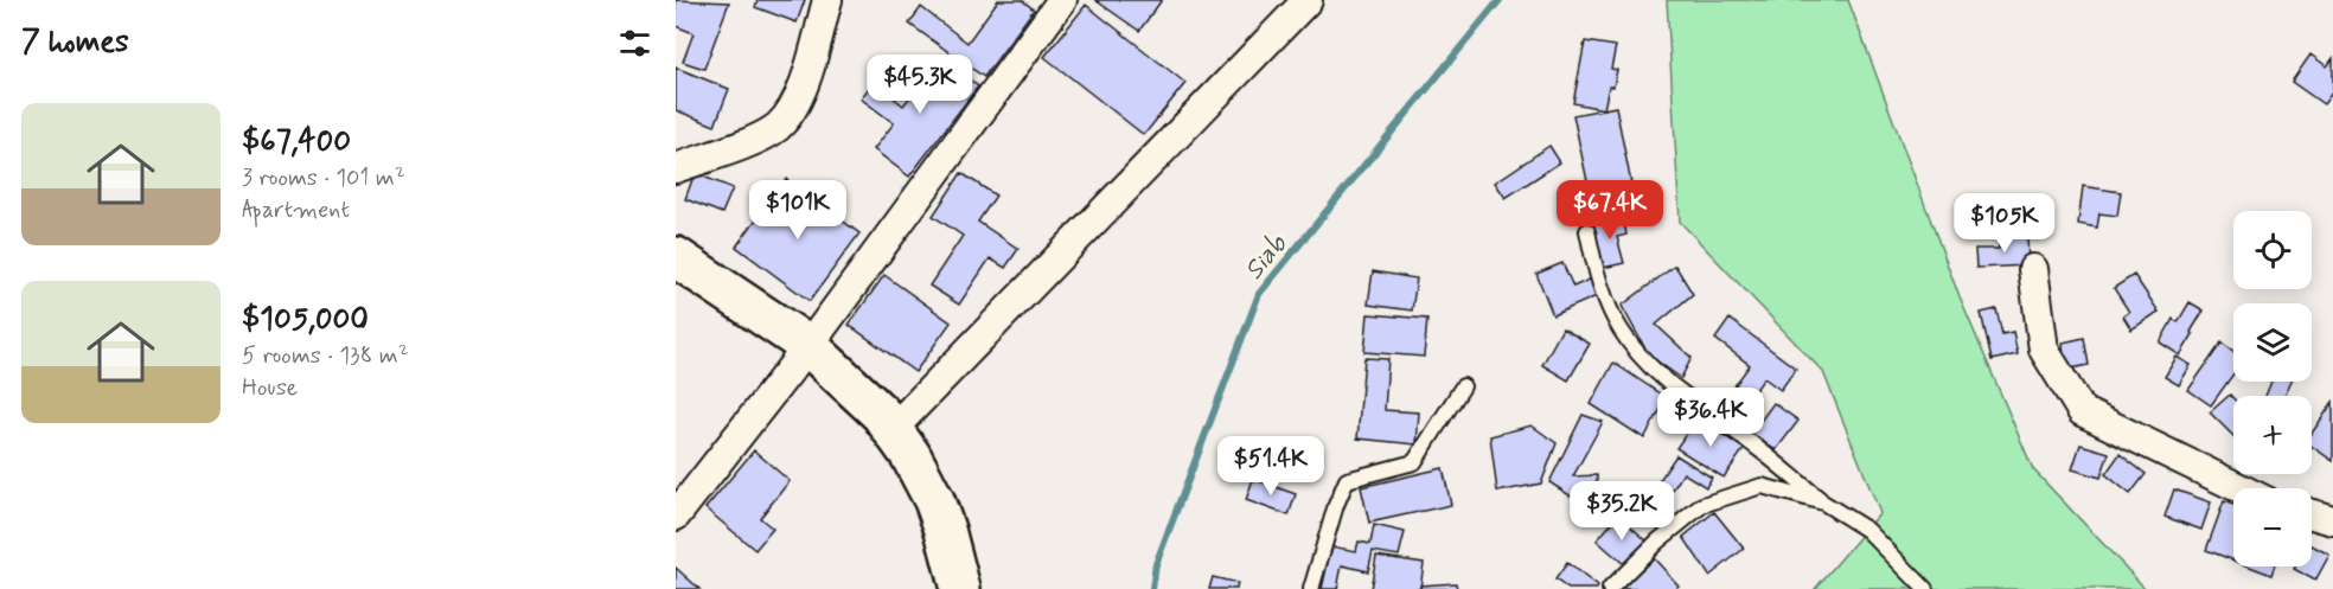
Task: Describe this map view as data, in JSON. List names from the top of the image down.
{
  "water": ["Siab"],
  "page": {
    "heading": "7 homes",
    "price": [
      "$45.3K",
      "$101K",
      "$67.4K",
      "$105K",
      "$36.4K",
      "$51.4K",
      "$35.2K"
    ],
    "list": [
      {
        "name": "$67,400",
        "note": "3 rooms · 101 m² · Apartment"
      },
      {
        "name": "$105,000",
        "note": "5 rooms · 138 m² · House"
      }
    ],
    "map_buttons": ["+", "−"]
  }
}
